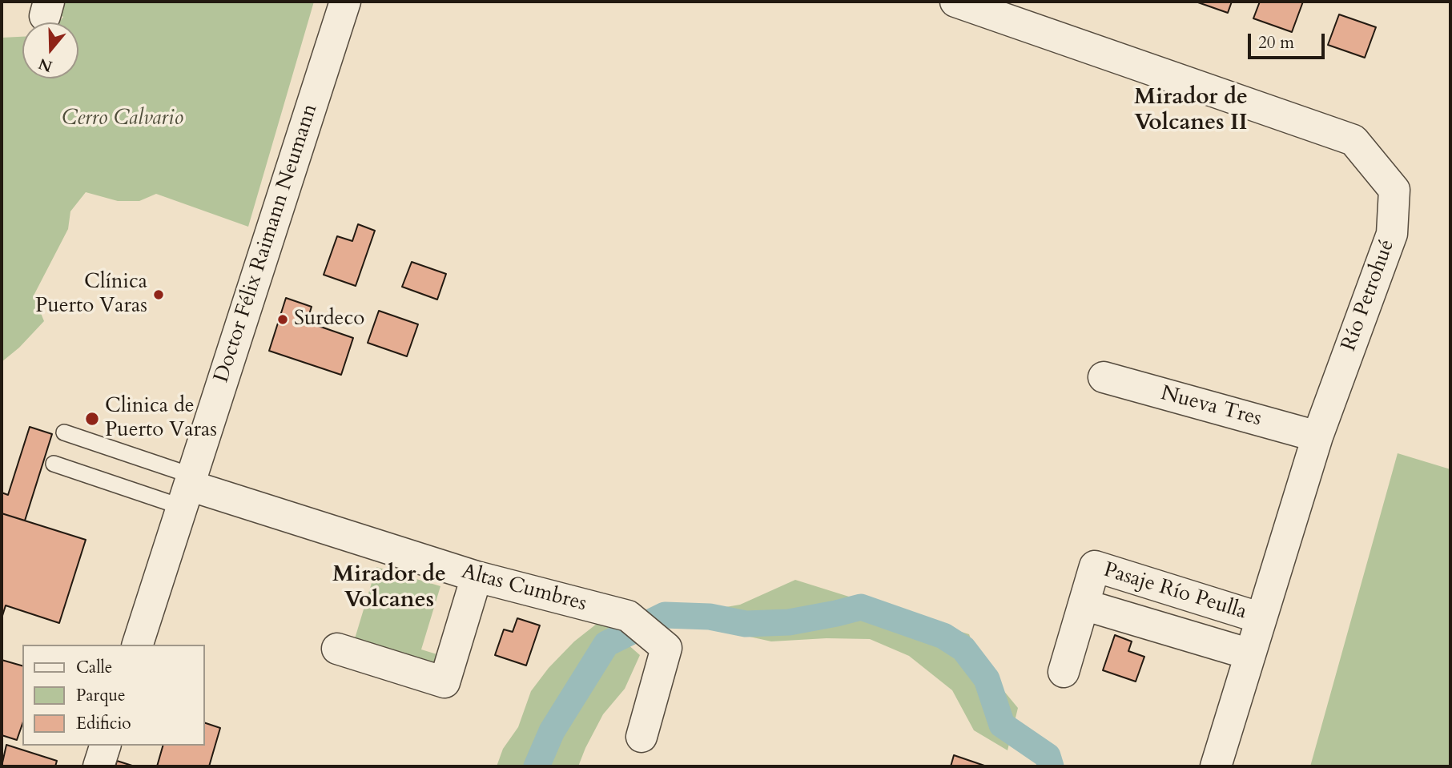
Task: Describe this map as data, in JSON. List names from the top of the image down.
{
  "streets": {
    "street": [
      "Doctor Félix Raimann Neumann",
      "Río Petrohué",
      "Nueva Tres",
      "Altas Cumbres",
      "Pasaje Río Peulla"
    ]
  },
  "crossings": [
    ["Doctor Félix Raimann Neumann", "Altas Cumbres"],
    ["Río Petrohué", "Nueva Tres"],
    ["Río Petrohué", "Pasaje Río Peulla"]
  ],
  "districts": ["Mirador de Volcanes II", "Mirador de Volcanes"],
  "parks": ["Cerro Calvario"],
  "places": ["Clínica Puerto Varas", "Surdeco", "Clinica de Puerto Varas"],
  "legend": ["Calle", "Parque", "Edificio"],
  "scale_bar": "20 m",
  "north": "bottom"
}
